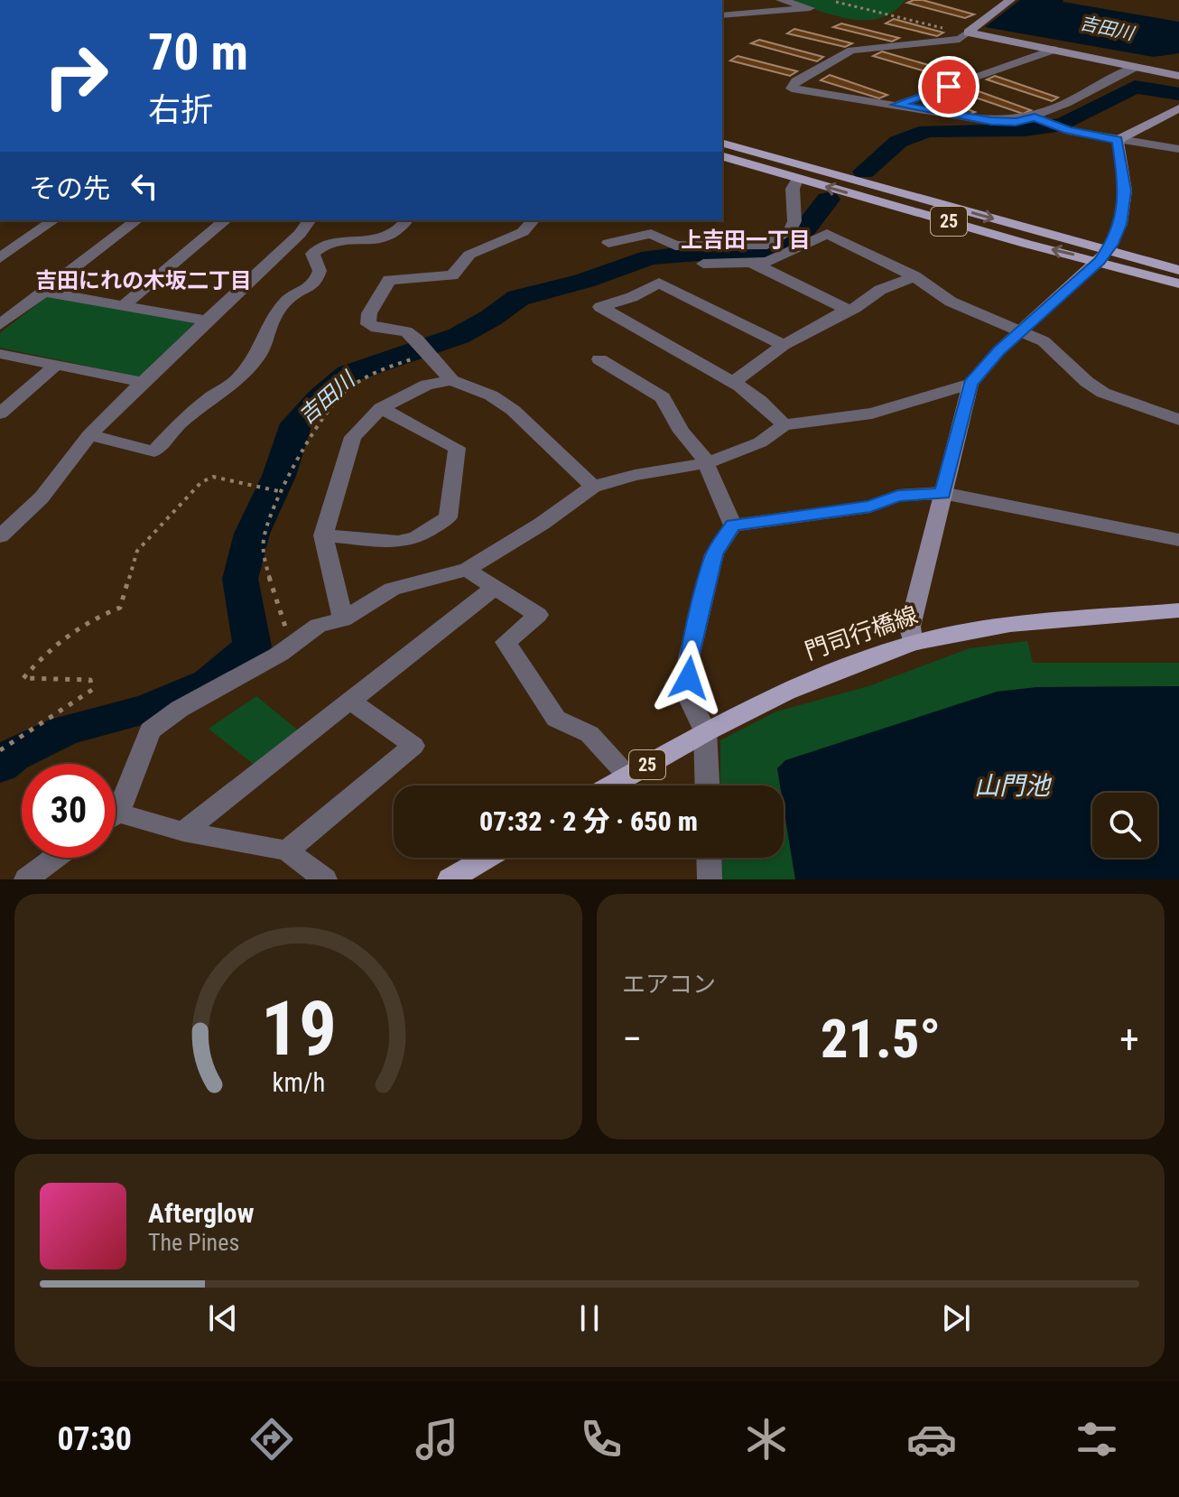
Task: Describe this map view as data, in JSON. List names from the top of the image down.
{
  "streets": {
    "main road": ["25", "門司行橋線"]
  },
  "districts": ["上吉田一丁目", "吉田にれの木坂二丁目"],
  "water": ["吉田川", "山門池"],
  "page": {
    "turn": ["70 m", "右折"],
    "then": "その先",
    "limit": "30",
    "trip": "07:32 · 2 分 · 650 m",
    "tile": "エアコン",
    "heat": ["−", "21.5°", "+"],
    "song": ["Afterglow", "The Pines"],
    "tabs": "07:30",
    "gauge": ["19", "km/h"]
  }
}
